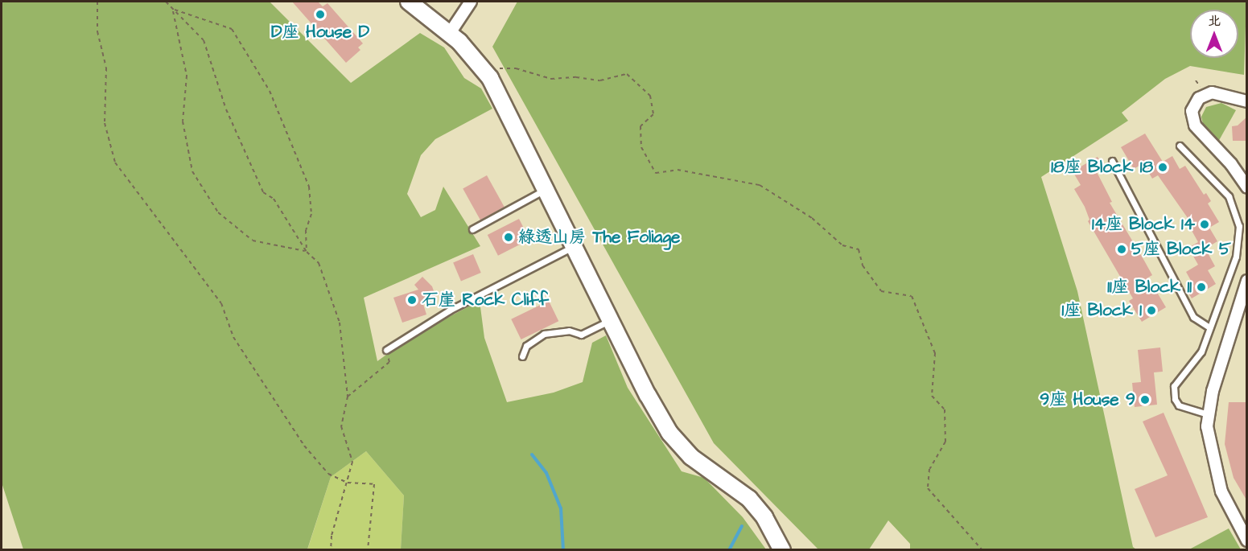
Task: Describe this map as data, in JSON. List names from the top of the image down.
{
  "places": [
    "D座 House D",
    "18座 Block 18",
    "14座 Block 14",
    "綠透山房 The Foliage",
    "5座 Block 5",
    "11座 Block 11",
    "石崖 Rock Cliff",
    "1座 Block 1",
    "9座 House 9"
  ],
  "north": "top"
}
